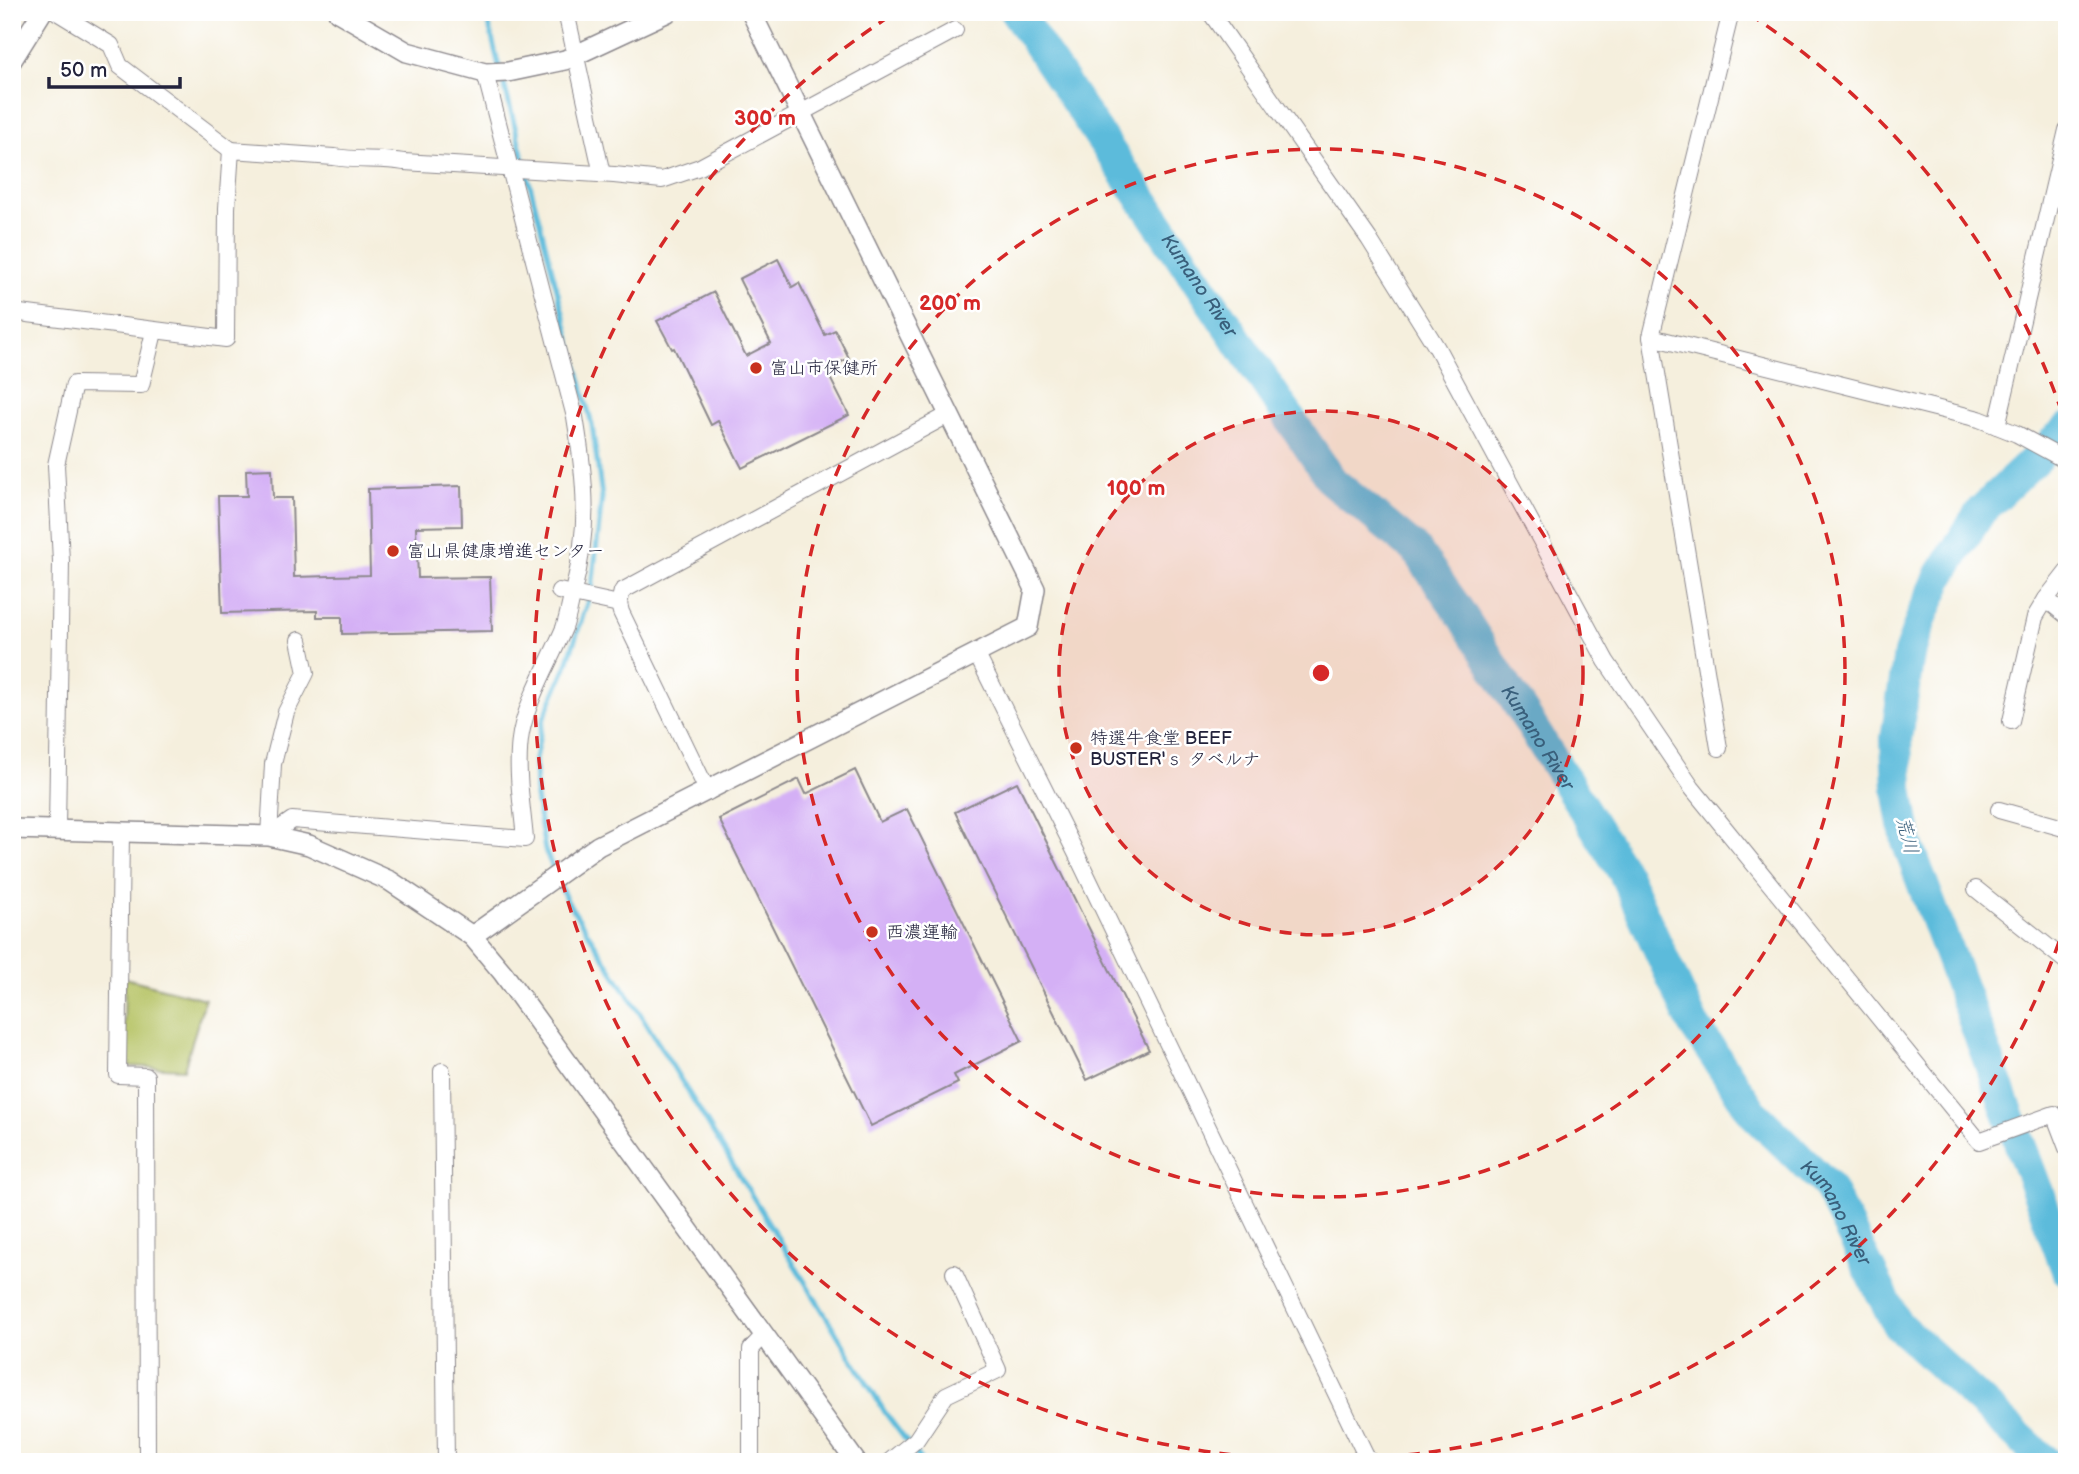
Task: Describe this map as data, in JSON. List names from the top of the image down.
{
  "water": ["Kumano River", "荒川"],
  "places": [
    "富山市保健所",
    "富山県健康増進センター",
    "特選牛食堂 BEEF BUSTER'ｓ タベルナ",
    "西濃運輸"
  ],
  "scale_bar": "50 m",
  "rings": ["300 m", "200 m", "100 m"]
}
